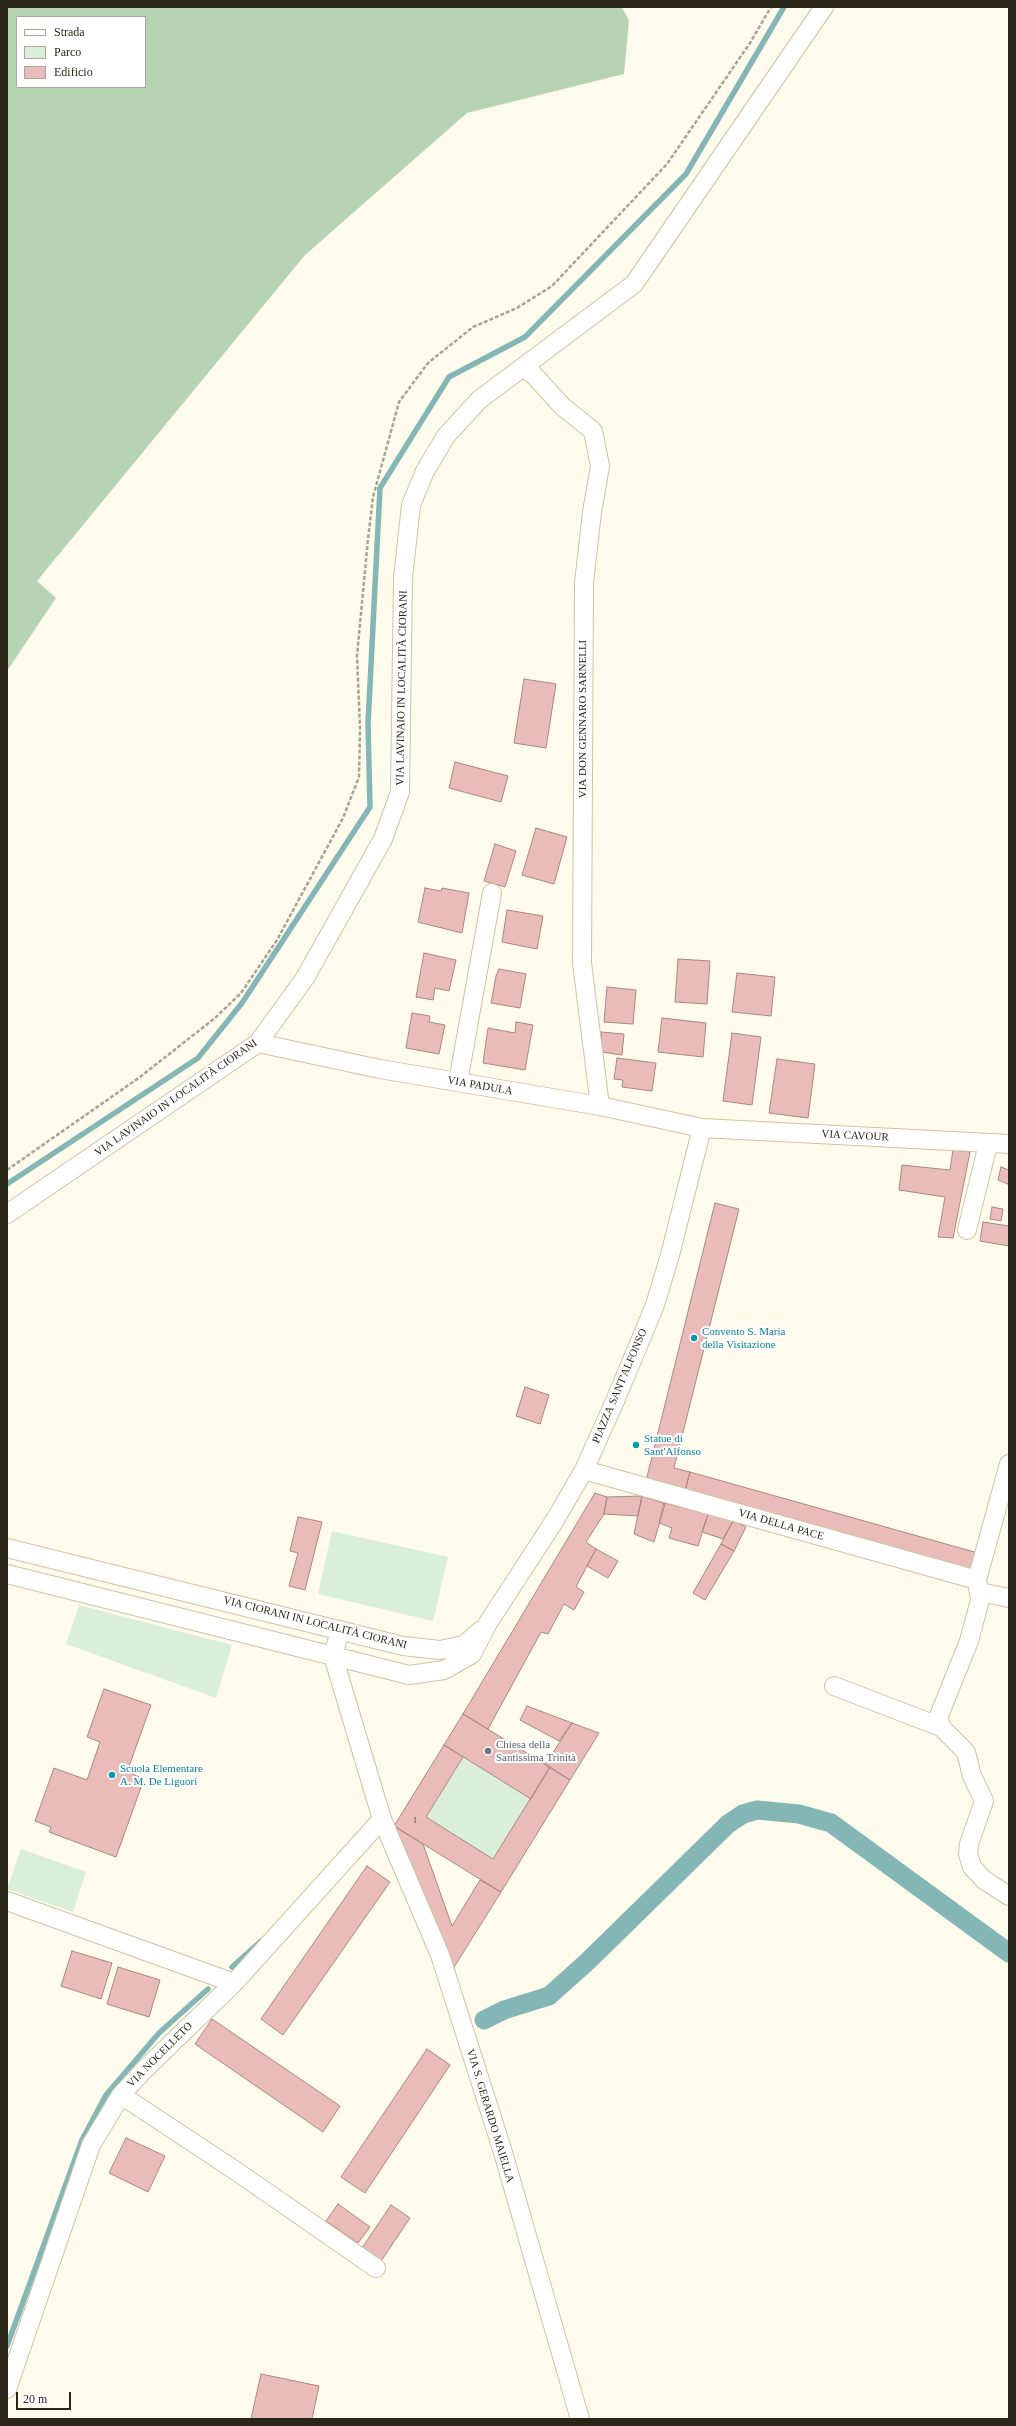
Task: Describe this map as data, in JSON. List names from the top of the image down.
{
  "streets": {
    "street": [
      "VIA LAVINAIO IN LOCALITÀ CIORANI",
      "VIA DON GENNARO SARNELLI",
      "VIA PADULA",
      "VIA CAVOUR",
      "PIAZZA SANT'ALFONSO",
      "VIA DELLA PACE",
      "VIA CIORANI IN LOCALITÀ CIORANI",
      "VIA NOCELLETO",
      "VIA S. GERARDO MAIELLA"
    ]
  },
  "crossings": [
    ["VIA LAVINAIO IN LOCALITÀ CIORANI", "VIA DON GENNARO SARNELLI"],
    ["VIA LAVINAIO IN LOCALITÀ CIORANI", "VIA PADULA"],
    ["VIA DON GENNARO SARNELLI", "VIA PADULA"],
    ["VIA PADULA", "VIA CAVOUR"],
    ["VIA PADULA", "PIAZZA SANT'ALFONSO"],
    ["VIA CAVOUR", "PIAZZA SANT'ALFONSO"],
    ["PIAZZA SANT'ALFONSO", "VIA DELLA PACE"],
    ["PIAZZA SANT'ALFONSO", "VIA CIORANI IN LOCALITÀ CIORANI"],
    ["VIA NOCELLETO", "VIA S. GERARDO MAIELLA"]
  ],
  "places": [
    "Convento S. Maria della Visitazione",
    "Statue di Sant'Alfonso",
    "Chiesa della Santissima Trinità",
    "Scuola Elementare A. M. De Liguori"
  ],
  "house_numbers": ["1"],
  "legend": ["Strada", "Parco", "Edificio"],
  "scale_bar": "20 m"
}
